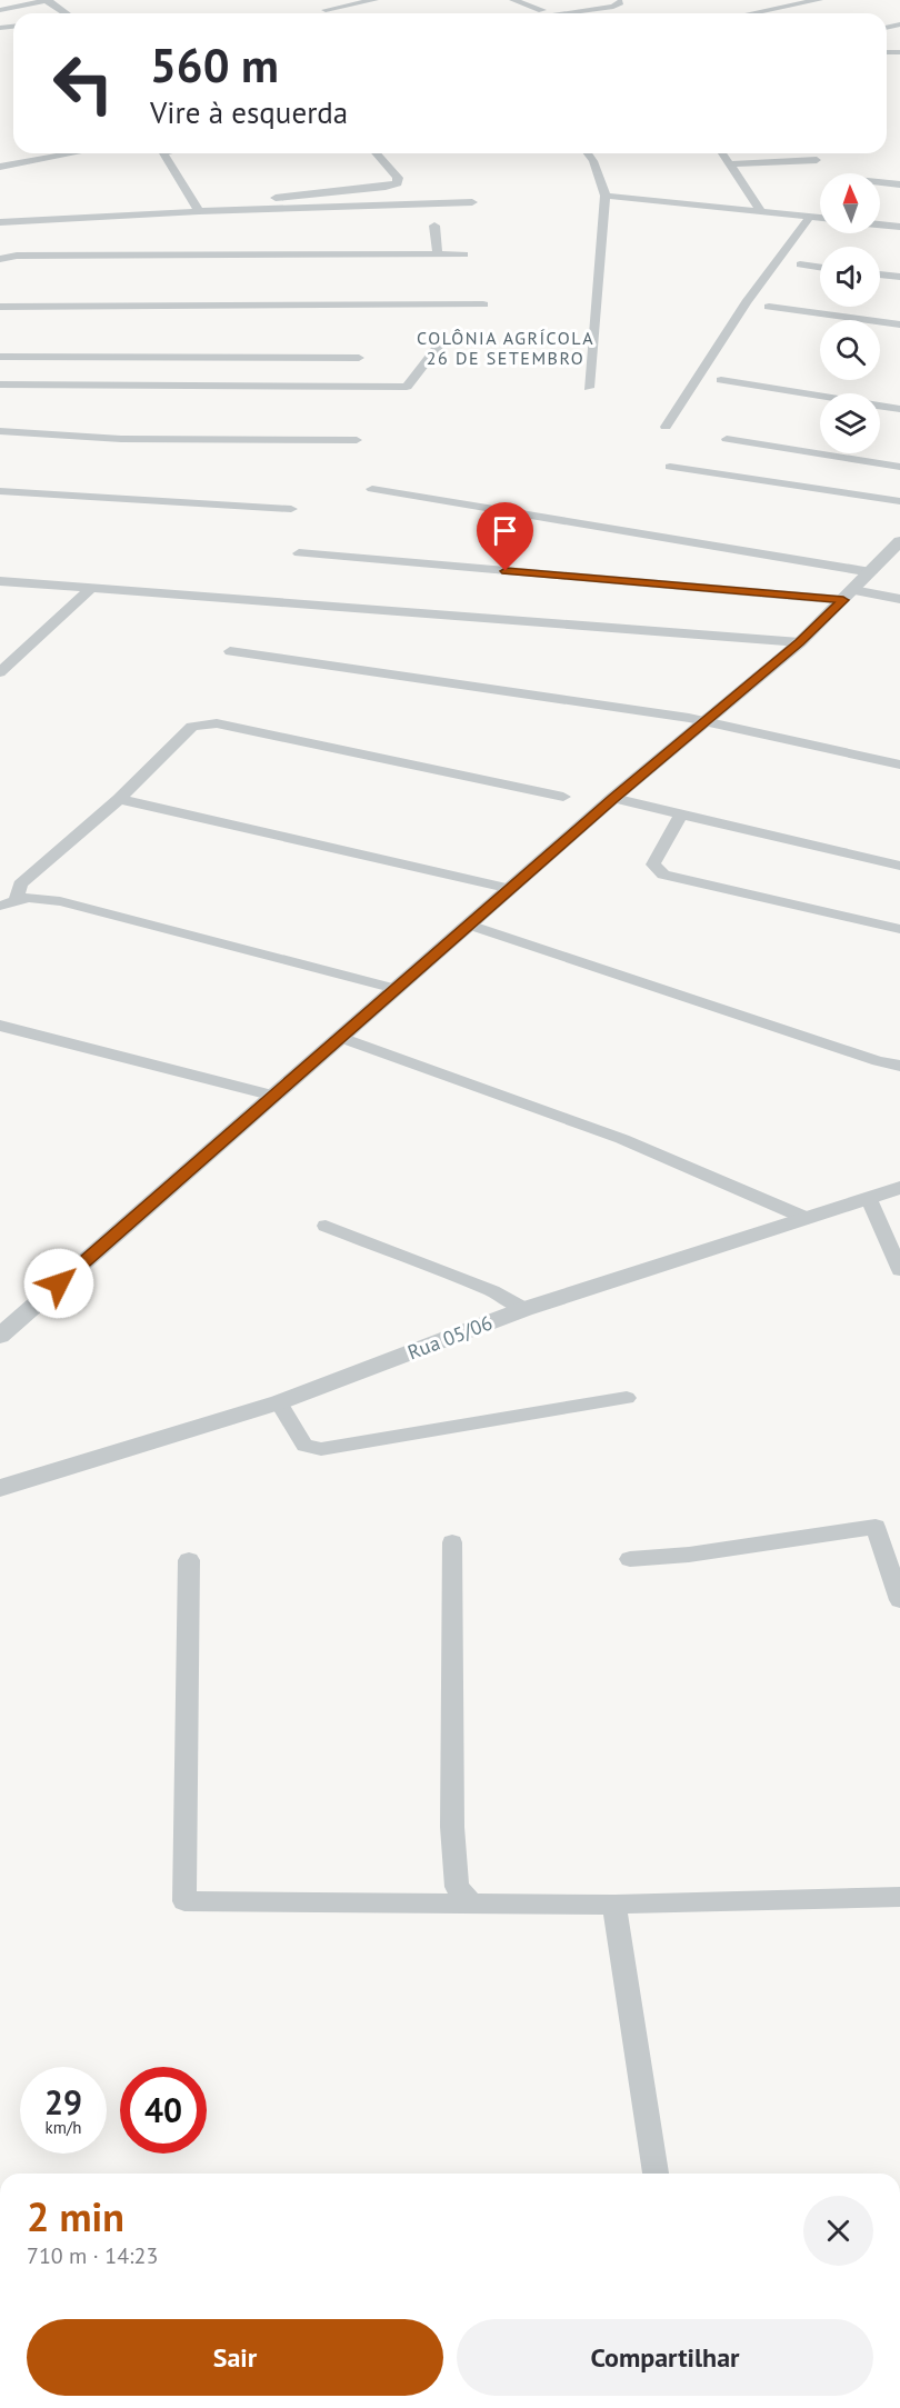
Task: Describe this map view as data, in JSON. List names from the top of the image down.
{
  "streets": {
    "street": ["Rua 05/06"]
  },
  "districts": ["COLÔNIA AGRÍCOLA 26 DE SETEMBRO"],
  "north": "top",
  "page": {
    "turn": ["560 m", "Vire à esquerda"],
    "speed": "29 km/h",
    "limit": "40",
    "heading": ["2 min", "710 m · 14:23"],
    "buttons": ["Sair", "Compartilhar"]
  }
}
